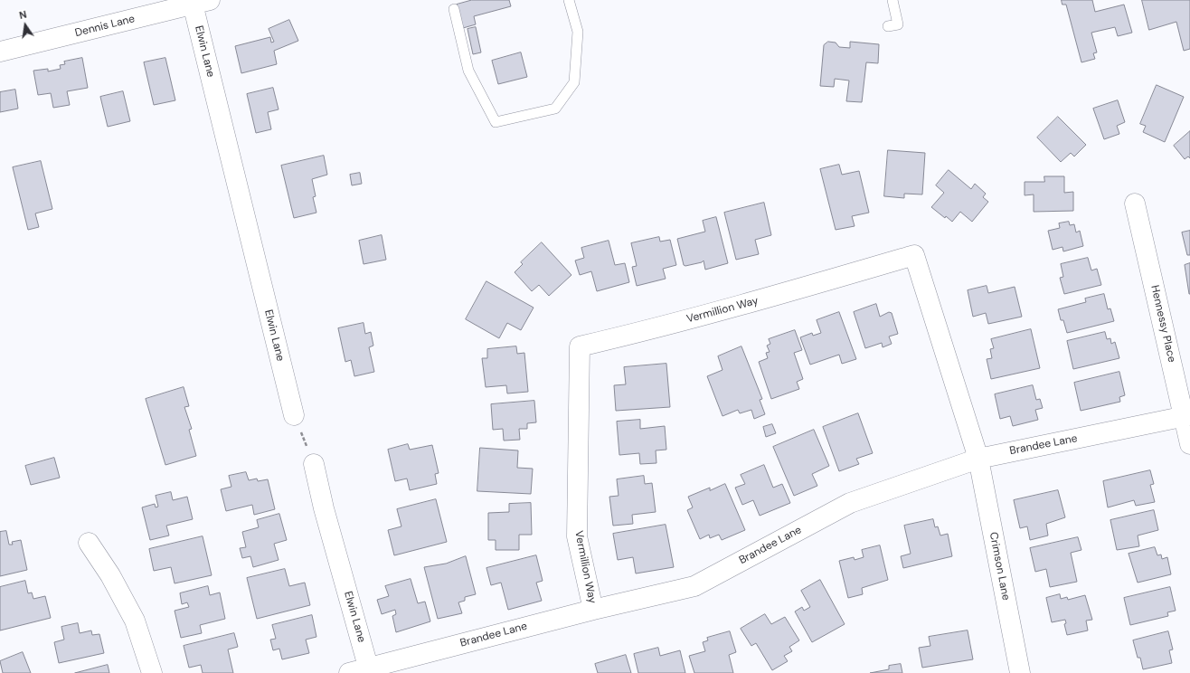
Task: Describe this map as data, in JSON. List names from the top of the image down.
{
  "streets": {
    "street": [
      "Dennis Lane",
      "Elwin Lane",
      "Vermillion Way",
      "Hennessy Place",
      "Brandee Lane",
      "Crimson Lane"
    ]
  },
  "crossings": [
    ["Dennis Lane", "Elwin Lane"],
    ["Elwin Lane", "Brandee Lane"],
    ["Vermillion Way", "Brandee Lane"],
    ["Vermillion Way", "Crimson Lane"],
    ["Hennessy Place", "Brandee Lane"],
    ["Brandee Lane", "Crimson Lane"]
  ],
  "north": "top"
}
